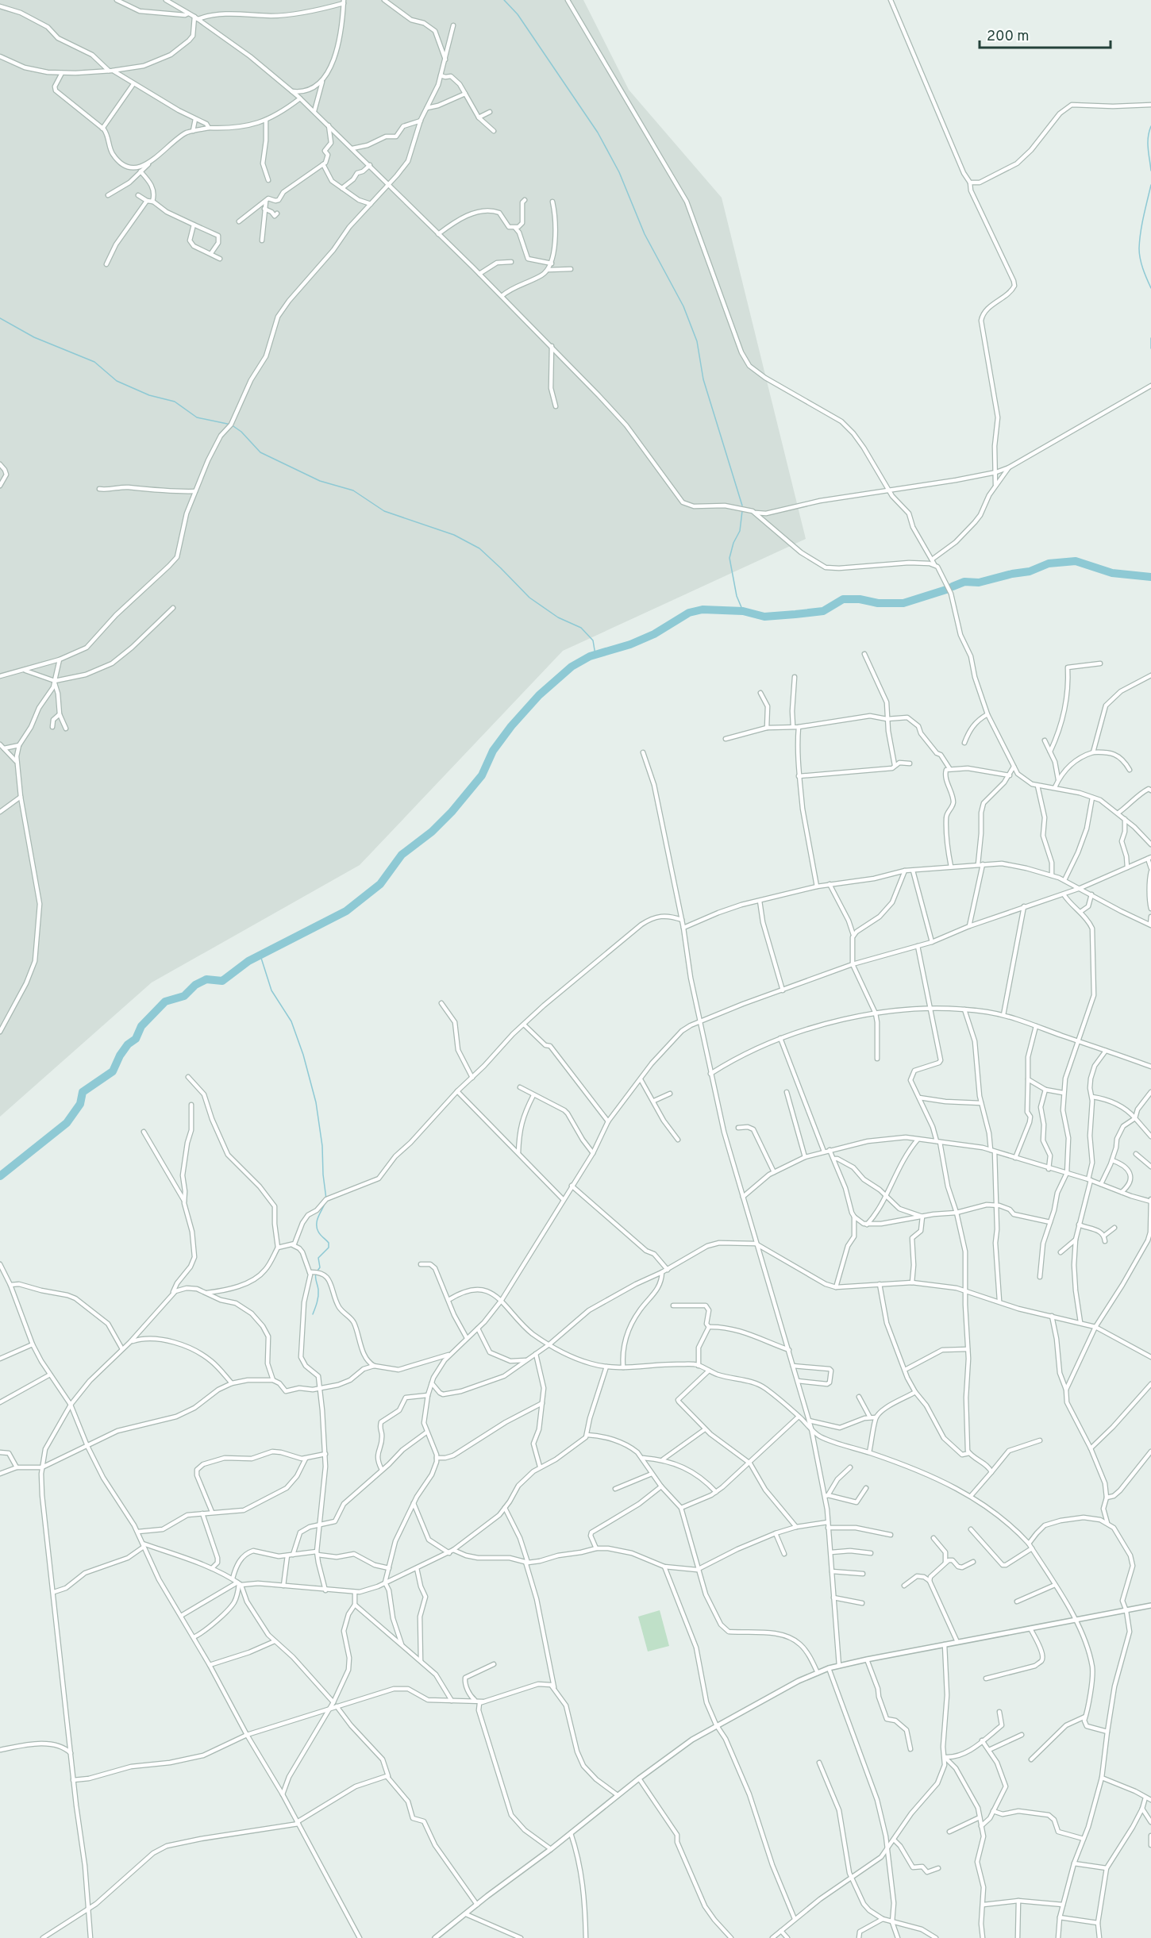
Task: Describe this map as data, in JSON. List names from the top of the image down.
{
  "scale_bar": "200 m"
}
